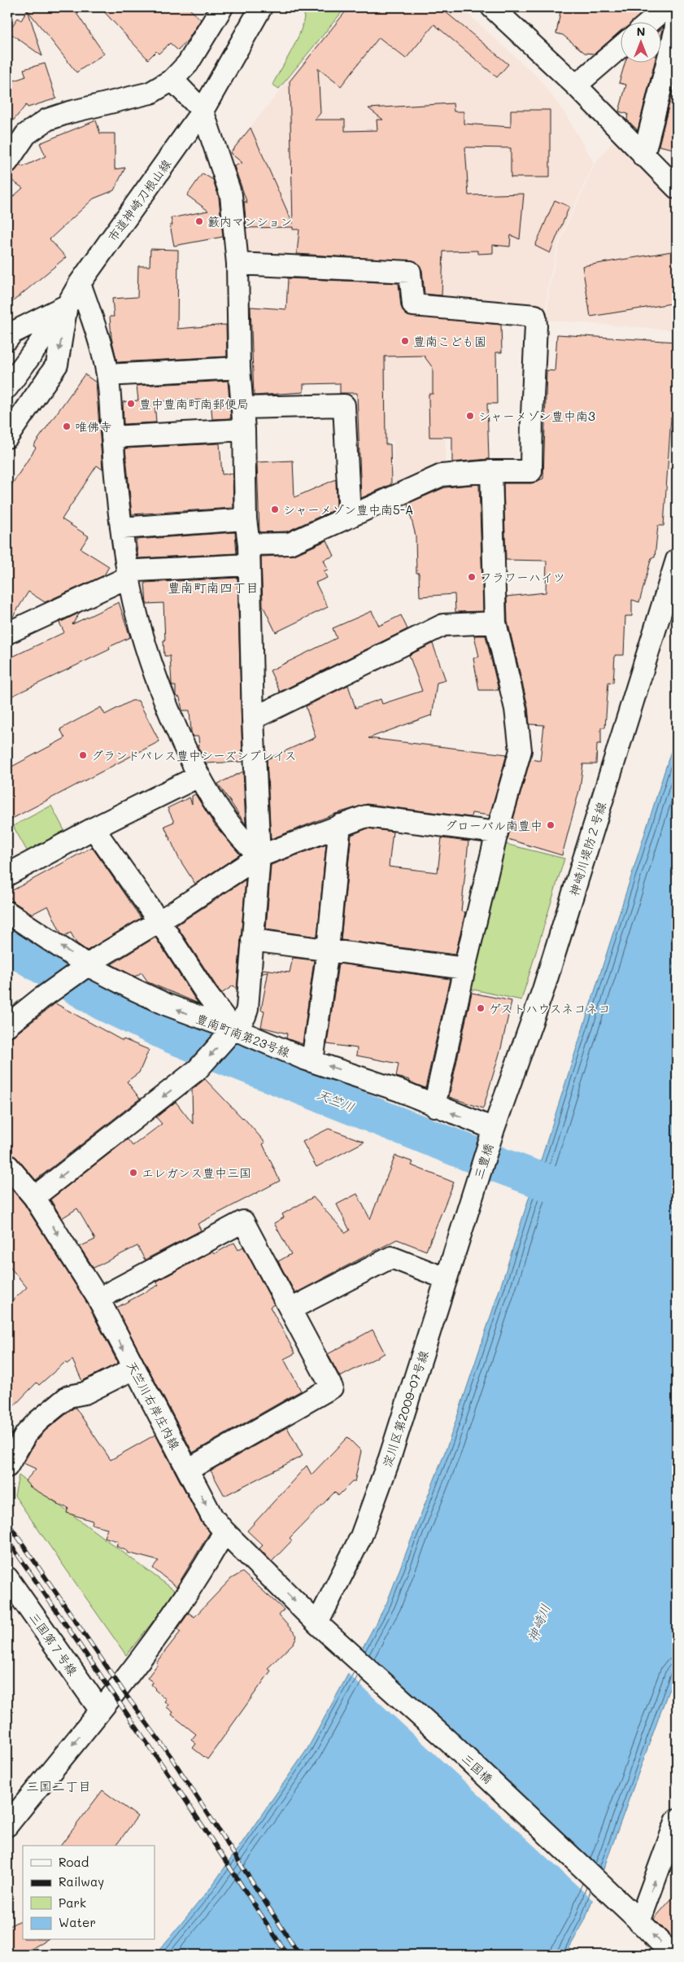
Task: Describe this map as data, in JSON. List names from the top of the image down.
{
  "streets": {
    "street": [
      "市道神崎刀根山線",
      "神崎川堤防２号線",
      "豊南町南第23号線",
      "三豊橋",
      "天竺川右岸庄内線",
      "淀川区第2009-07号線",
      "三国第７号線",
      "三国橋"
    ]
  },
  "crossings": [
    ["神崎川堤防２号線", "豊南町南第23号線"],
    ["神崎川堤防２号線", "三豊橋"],
    ["豊南町南第23号線", "三豊橋"],
    ["三豊橋", "淀川区第2009-07号線"],
    ["天竺川右岸庄内線", "淀川区第2009-07号線"],
    ["天竺川右岸庄内線", "三国橋"],
    ["淀川区第2009-07号線", "三国橋"]
  ],
  "one_way": ["豊南町南第23号線", "天竺川右岸庄内線"],
  "districts": ["豊南町南四丁目", "三国二丁目"],
  "water": ["天竺川", "神崎川"],
  "places": [
    "籔内マンション",
    "豊南こども園",
    "豊中豊南町南郵便局",
    "シャーメゾン豊中南3",
    "唯佛寺",
    "シャーメゾン豊中南5-A",
    "フラワーハイツ",
    "グランドパレス豊中シーズンプレイス",
    "グローバル南豊中",
    "ゲストハウスネコネコ",
    "エレガンス豊中三国"
  ],
  "legend": [
    "Road",
    "Railway",
    "Park",
    "Water"
  ],
  "north": "top"
}
